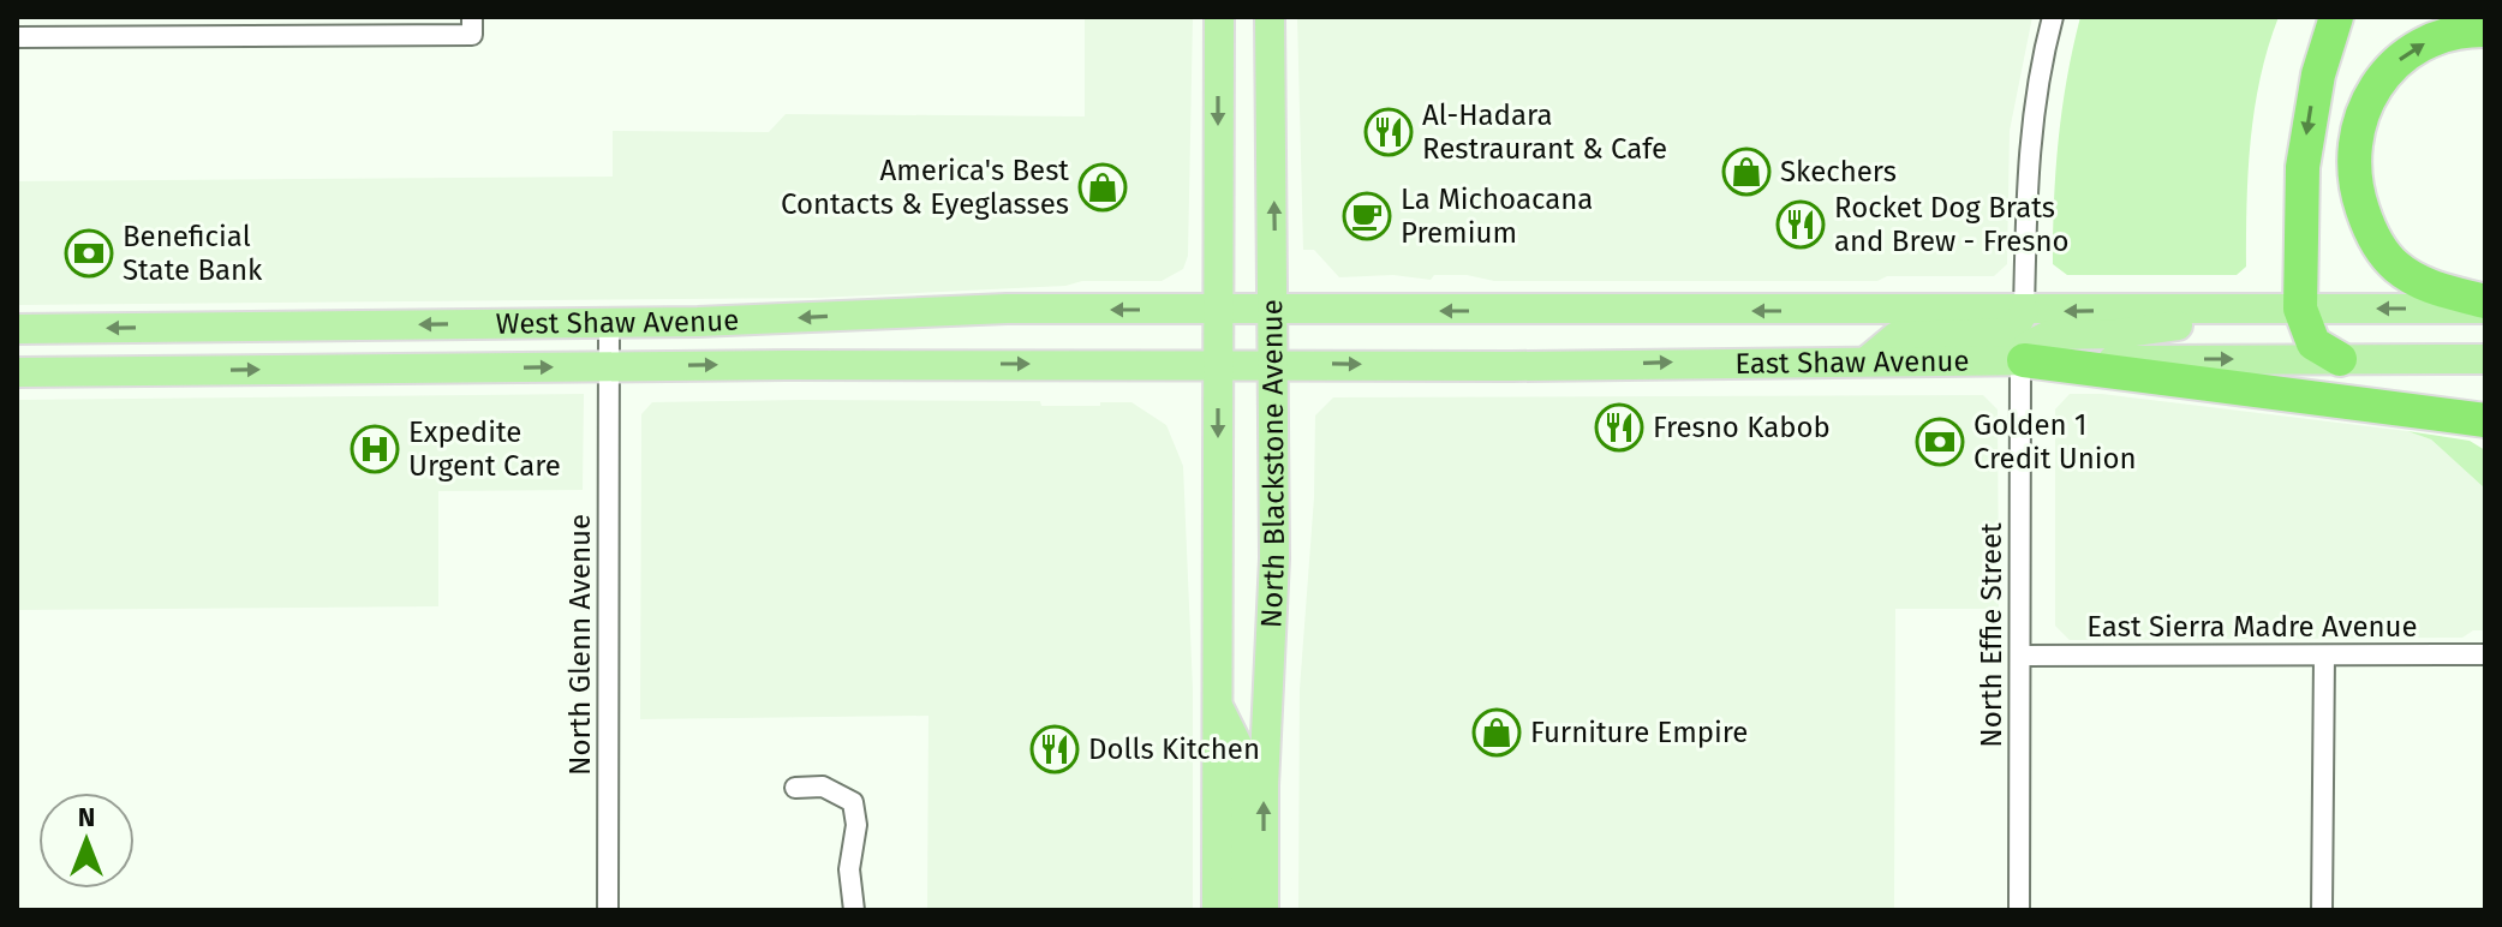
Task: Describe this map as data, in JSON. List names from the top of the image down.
{
  "streets": {
    "main road": ["West Shaw Avenue", "East Shaw Avenue", "North Blackstone Avenue"],
    "street": ["East Sierra Madre Avenue", "North Effie Street", "North Glenn Avenue"]
  },
  "crossings": [
    ["West Shaw Avenue", "East Shaw Avenue"],
    ["West Shaw Avenue", "North Blackstone Avenue"],
    ["West Shaw Avenue", "North Glenn Avenue"],
    ["East Shaw Avenue", "North Blackstone Avenue"],
    ["East Shaw Avenue", "North Effie Street"],
    ["East Sierra Madre Avenue", "North Effie Street"]
  ],
  "places": {
    "restaurant": [
      "Al-Hadara Restraurant & Cafe",
      "Rocket Dog Brats and Brew - Fresno",
      "Fresno Kabob",
      "Dolls Kitchen"
    ],
    "shop": ["Skechers", "America's Best Contacts & Eyeglasses", "Furniture Empire"],
    "cafe": ["La Michoacana Premium"],
    "bank": ["Beneficial State Bank", "Golden 1 Credit Union"],
    "hospital": ["Expedite Urgent Care"]
  },
  "north": "top"
}
